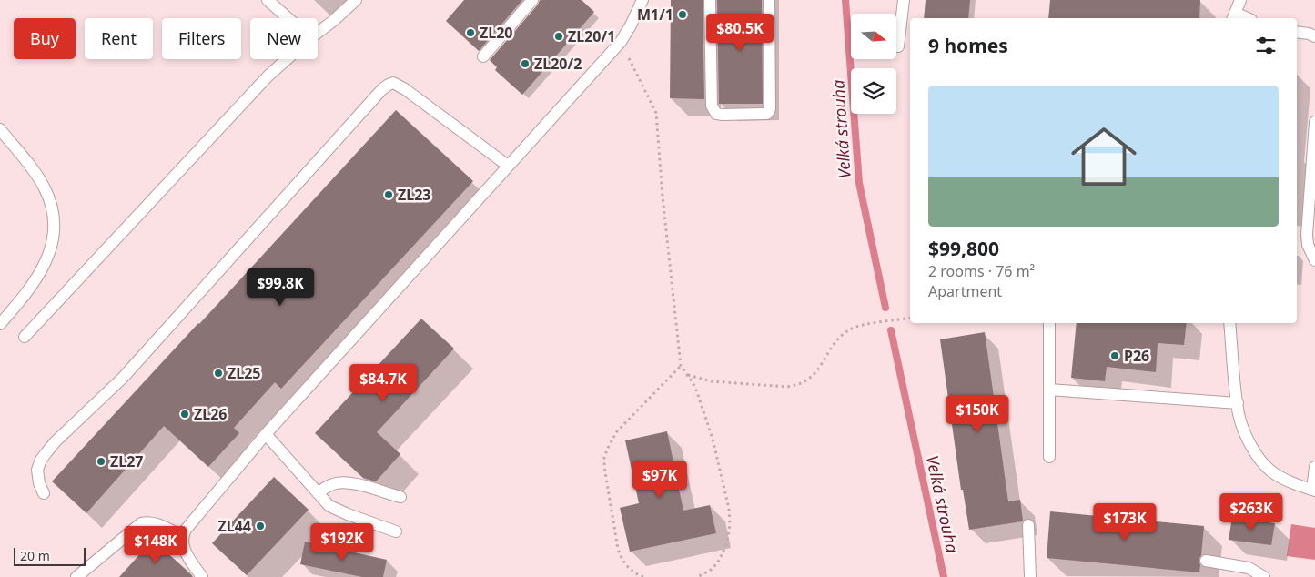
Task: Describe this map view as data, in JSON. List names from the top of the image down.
{
  "water": ["Velká strouha"],
  "places": [
    "M1/1",
    "ZL20",
    "ZL20/1",
    "ZL20/2",
    "ZL23",
    "P26",
    "ZL25",
    "ZL26",
    "ZL27",
    "ZL44"
  ],
  "scale_bar": "20 m",
  "north": "right",
  "page": {
    "price": [
      "$80.5K",
      "$99.8K",
      "$84.7K",
      "$150K",
      "$97K",
      "$263K",
      "$173K",
      "$192K",
      "$148K"
    ],
    "chip": [
      "Buy",
      "Rent",
      "Filters",
      "New"
    ],
    "heading": "9 homes",
    "list": [
      {
        "name": "$99,800",
        "note": "2 rooms · 76 m² · Apartment"
      }
    ],
    "scale": "20 m"
  }
}
